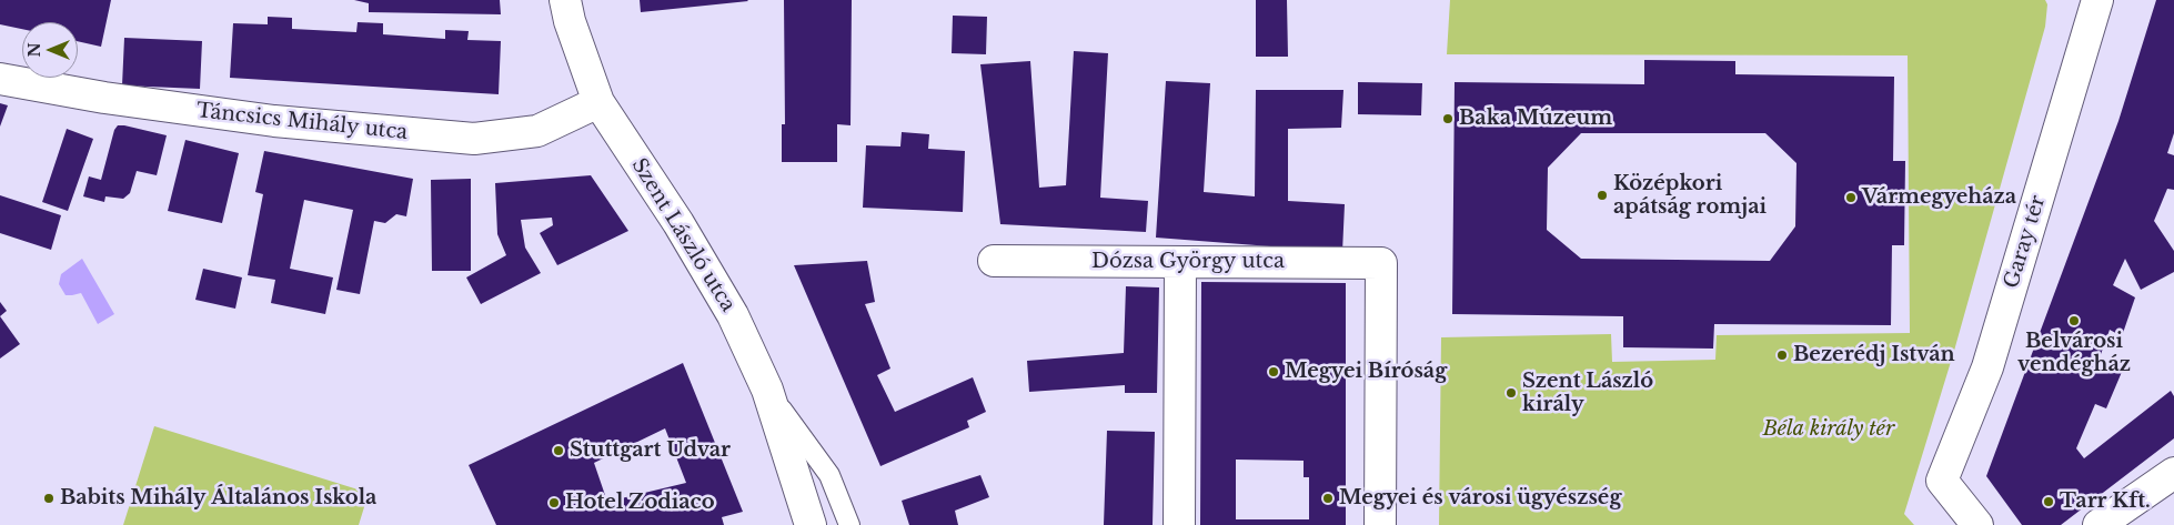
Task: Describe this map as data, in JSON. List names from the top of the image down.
{
  "streets": {
    "street": [
      "Táncsics Mihály utca",
      "Szent László utca",
      "Garay tér",
      "Dózsa György utca"
    ]
  },
  "crossings": [
    ["Táncsics Mihály utca", "Szent László utca"]
  ],
  "parks": ["Béla király tér"],
  "places": [
    "Baka Múzeum",
    "Középkori apátság romjai",
    "Vármegyeháza",
    "Belvárosi vendégház",
    "Bezerédj István",
    "Megyei Bíróság",
    "Szent László király",
    "Stuttgart Udvar",
    "Babits Mihály Általános Iskola",
    "Megyei és városi ügyészség",
    "Tarr Kft.",
    "Hotel Zodiaco"
  ],
  "north": "left"
}
